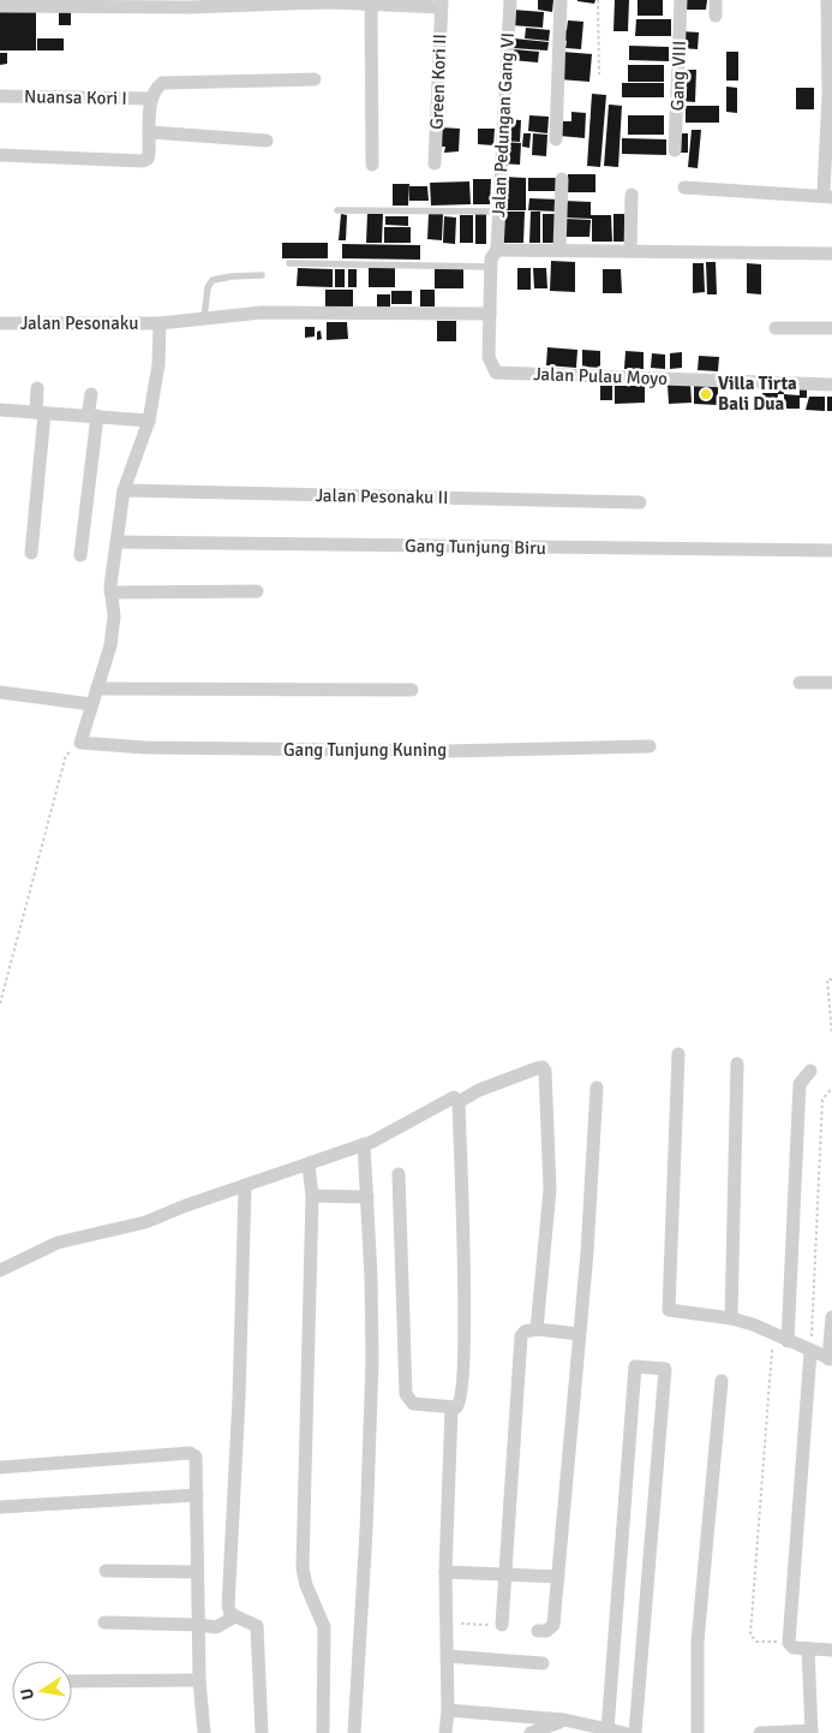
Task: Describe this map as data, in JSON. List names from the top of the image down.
{
  "streets": {
    "street": [
      "Gang VIII",
      "Green Kori II",
      "Nuansa Kori I",
      "Jalan Pedungan Gang VI",
      "Jalan Pesonaku",
      "Jalan Pulau Moyo",
      "Jalan Pesonaku II",
      "Gang Tunjung Biru",
      "Gang Tunjung Kuning"
    ]
  },
  "crossings": [
    ["Jalan Pedungan Gang VI", "Jalan Pulau Moyo"],
    ["Jalan Pesonaku", "Jalan Pulau Moyo"]
  ],
  "places": ["Villa Tirta Bali Dua"],
  "north": "left"
}
